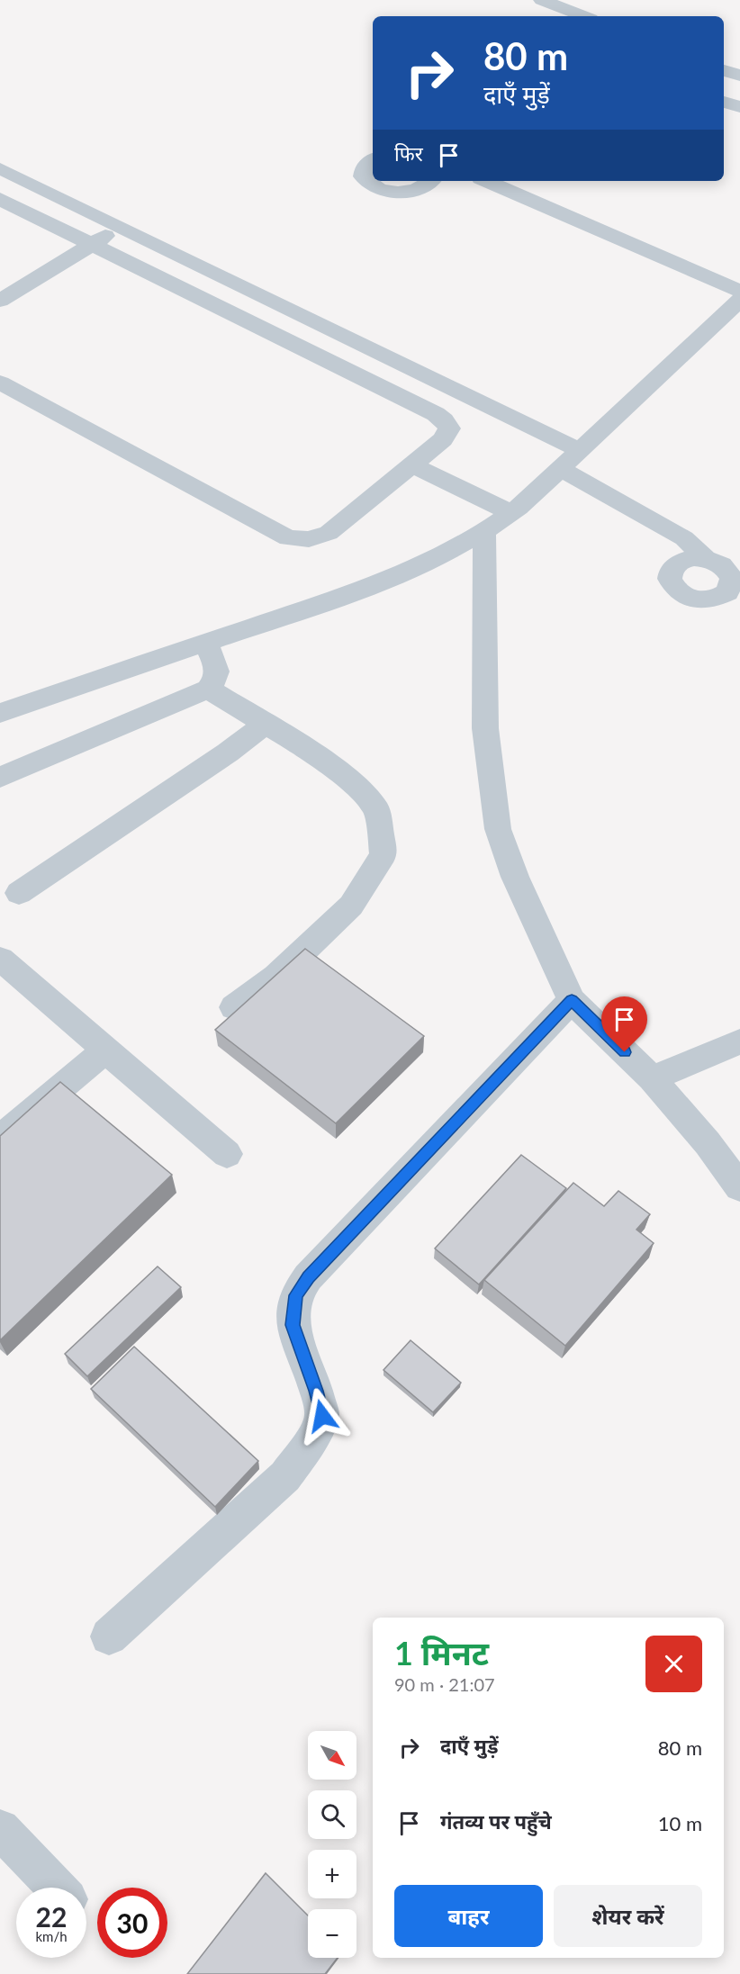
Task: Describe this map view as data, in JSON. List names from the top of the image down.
{
  "north": "bottom right",
  "page": {
    "turn": ["80 m", "दाएँ मुड़ें"],
    "then": "फिर",
    "heading": ["1 मिनट", "90 m · 21:07"],
    "list": [
      {
        "name": "दाएँ मुड़ें",
        "value": "80 m"
      },
      {
        "name": "गंतव्य पर पहुँचे",
        "value": "10 m"
      }
    ],
    "map_buttons": ["+", "−"],
    "buttons": ["बाहर", "शेयर करें"],
    "speed": "22 km/h",
    "limit": "30"
  }
}
